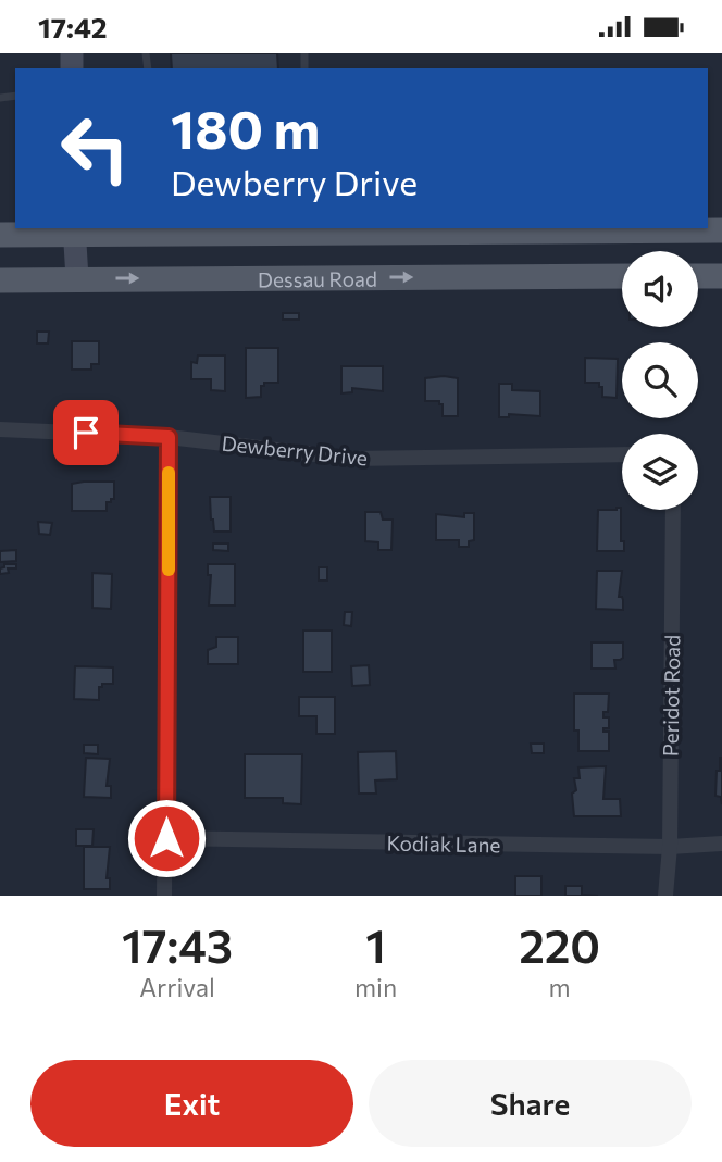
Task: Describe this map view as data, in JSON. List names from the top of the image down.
{
  "streets": {
    "main road": ["Dessau Road"],
    "street": ["Dewberry Drive", "Peridot Road", "Kodiak Lane"]
  },
  "crossings": [
    ["Peridot Road", "Kodiak Lane"]
  ],
  "page": {
    "status": "17:42",
    "turn": ["180 m", "Dewberry Drive"],
    "eta": [
      "17:43",
      "Arrival",
      "1",
      "min",
      "220",
      "m"
    ],
    "buttons": ["Exit", "Share"]
  }
}
